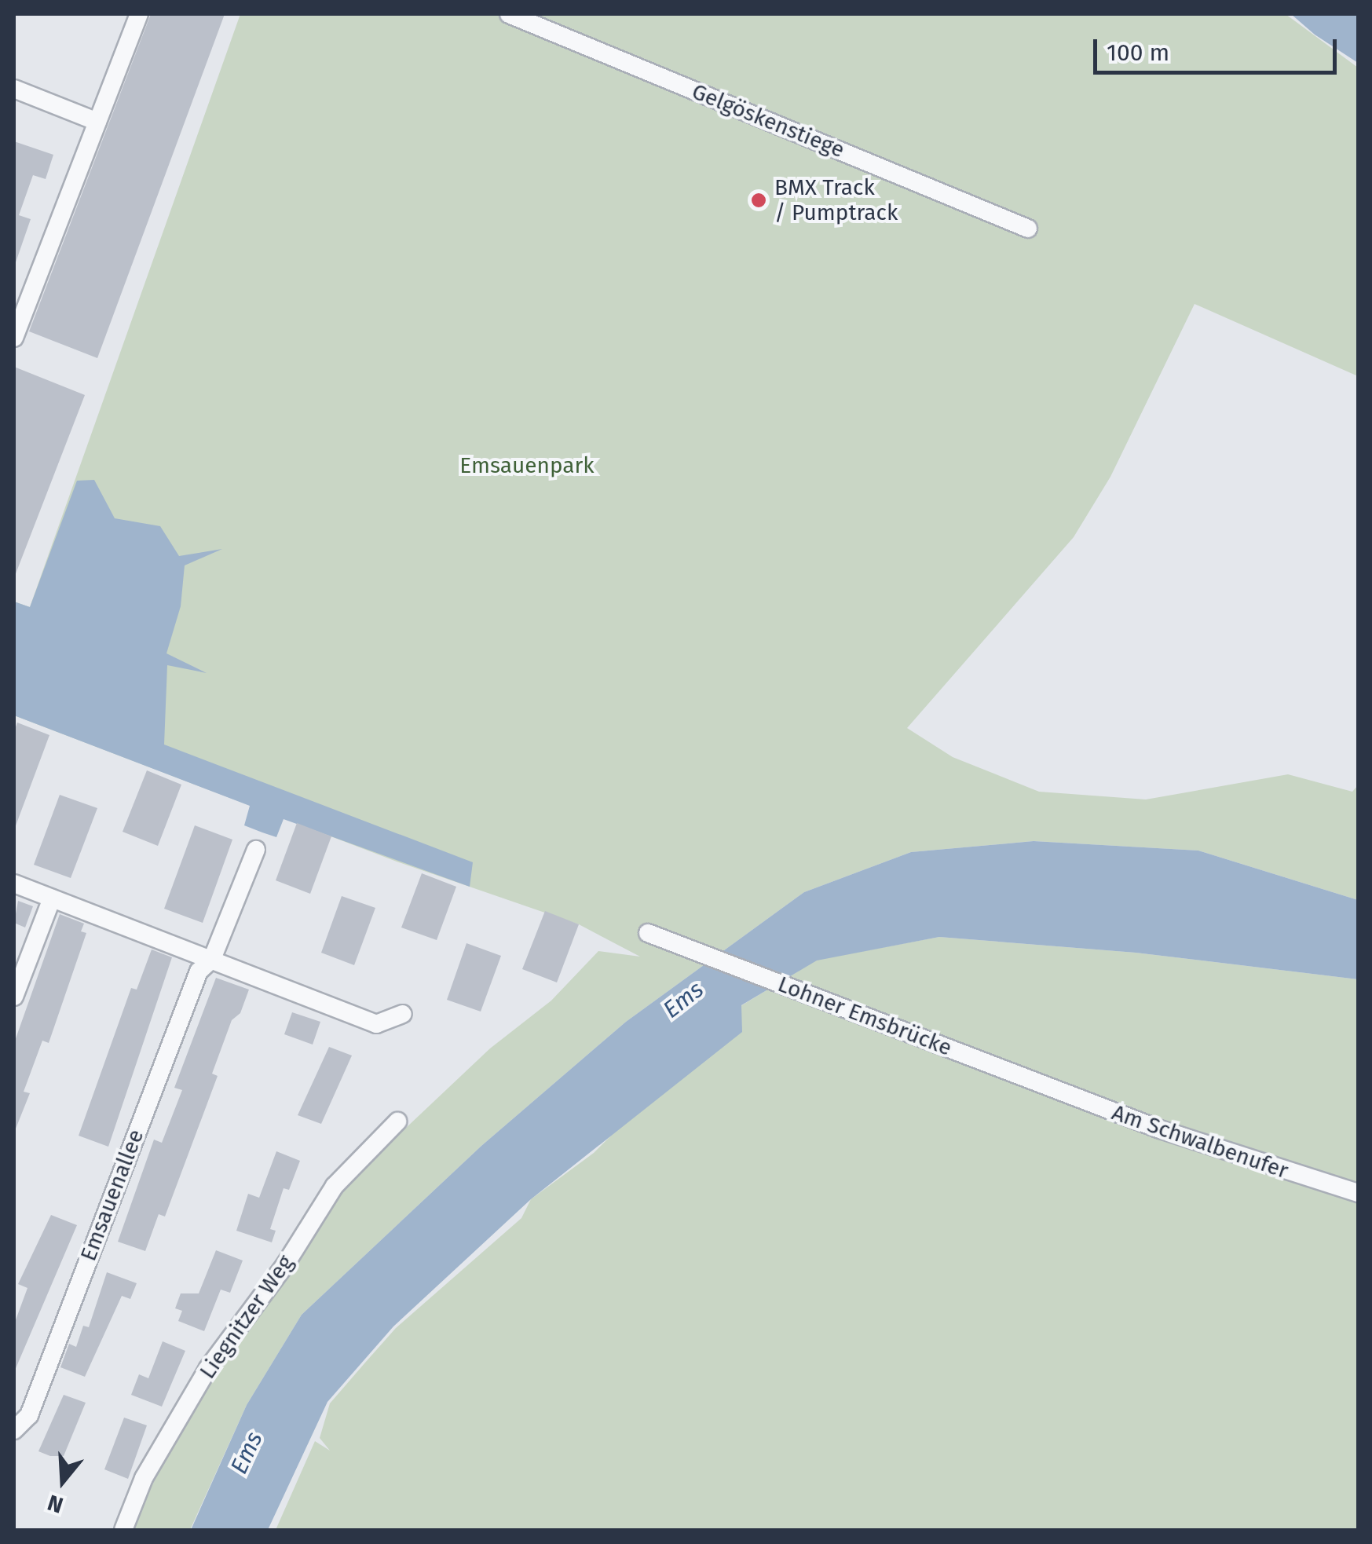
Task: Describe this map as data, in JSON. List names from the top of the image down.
{
  "streets": {
    "street": [
      "Gelgöskenstiege",
      "Lohner Emsbrücke",
      "Am Schwalbenufer",
      "Emsauenallee",
      "Liegnitzer Weg"
    ]
  },
  "crossings": [
    ["Lohner Emsbrücke", "Am Schwalbenufer"]
  ],
  "water": ["Ems"],
  "parks": ["Emsauenpark"],
  "places": ["BMX Track / Pumptrack"],
  "scale_bar": "100 m",
  "north": "bottom"
}
